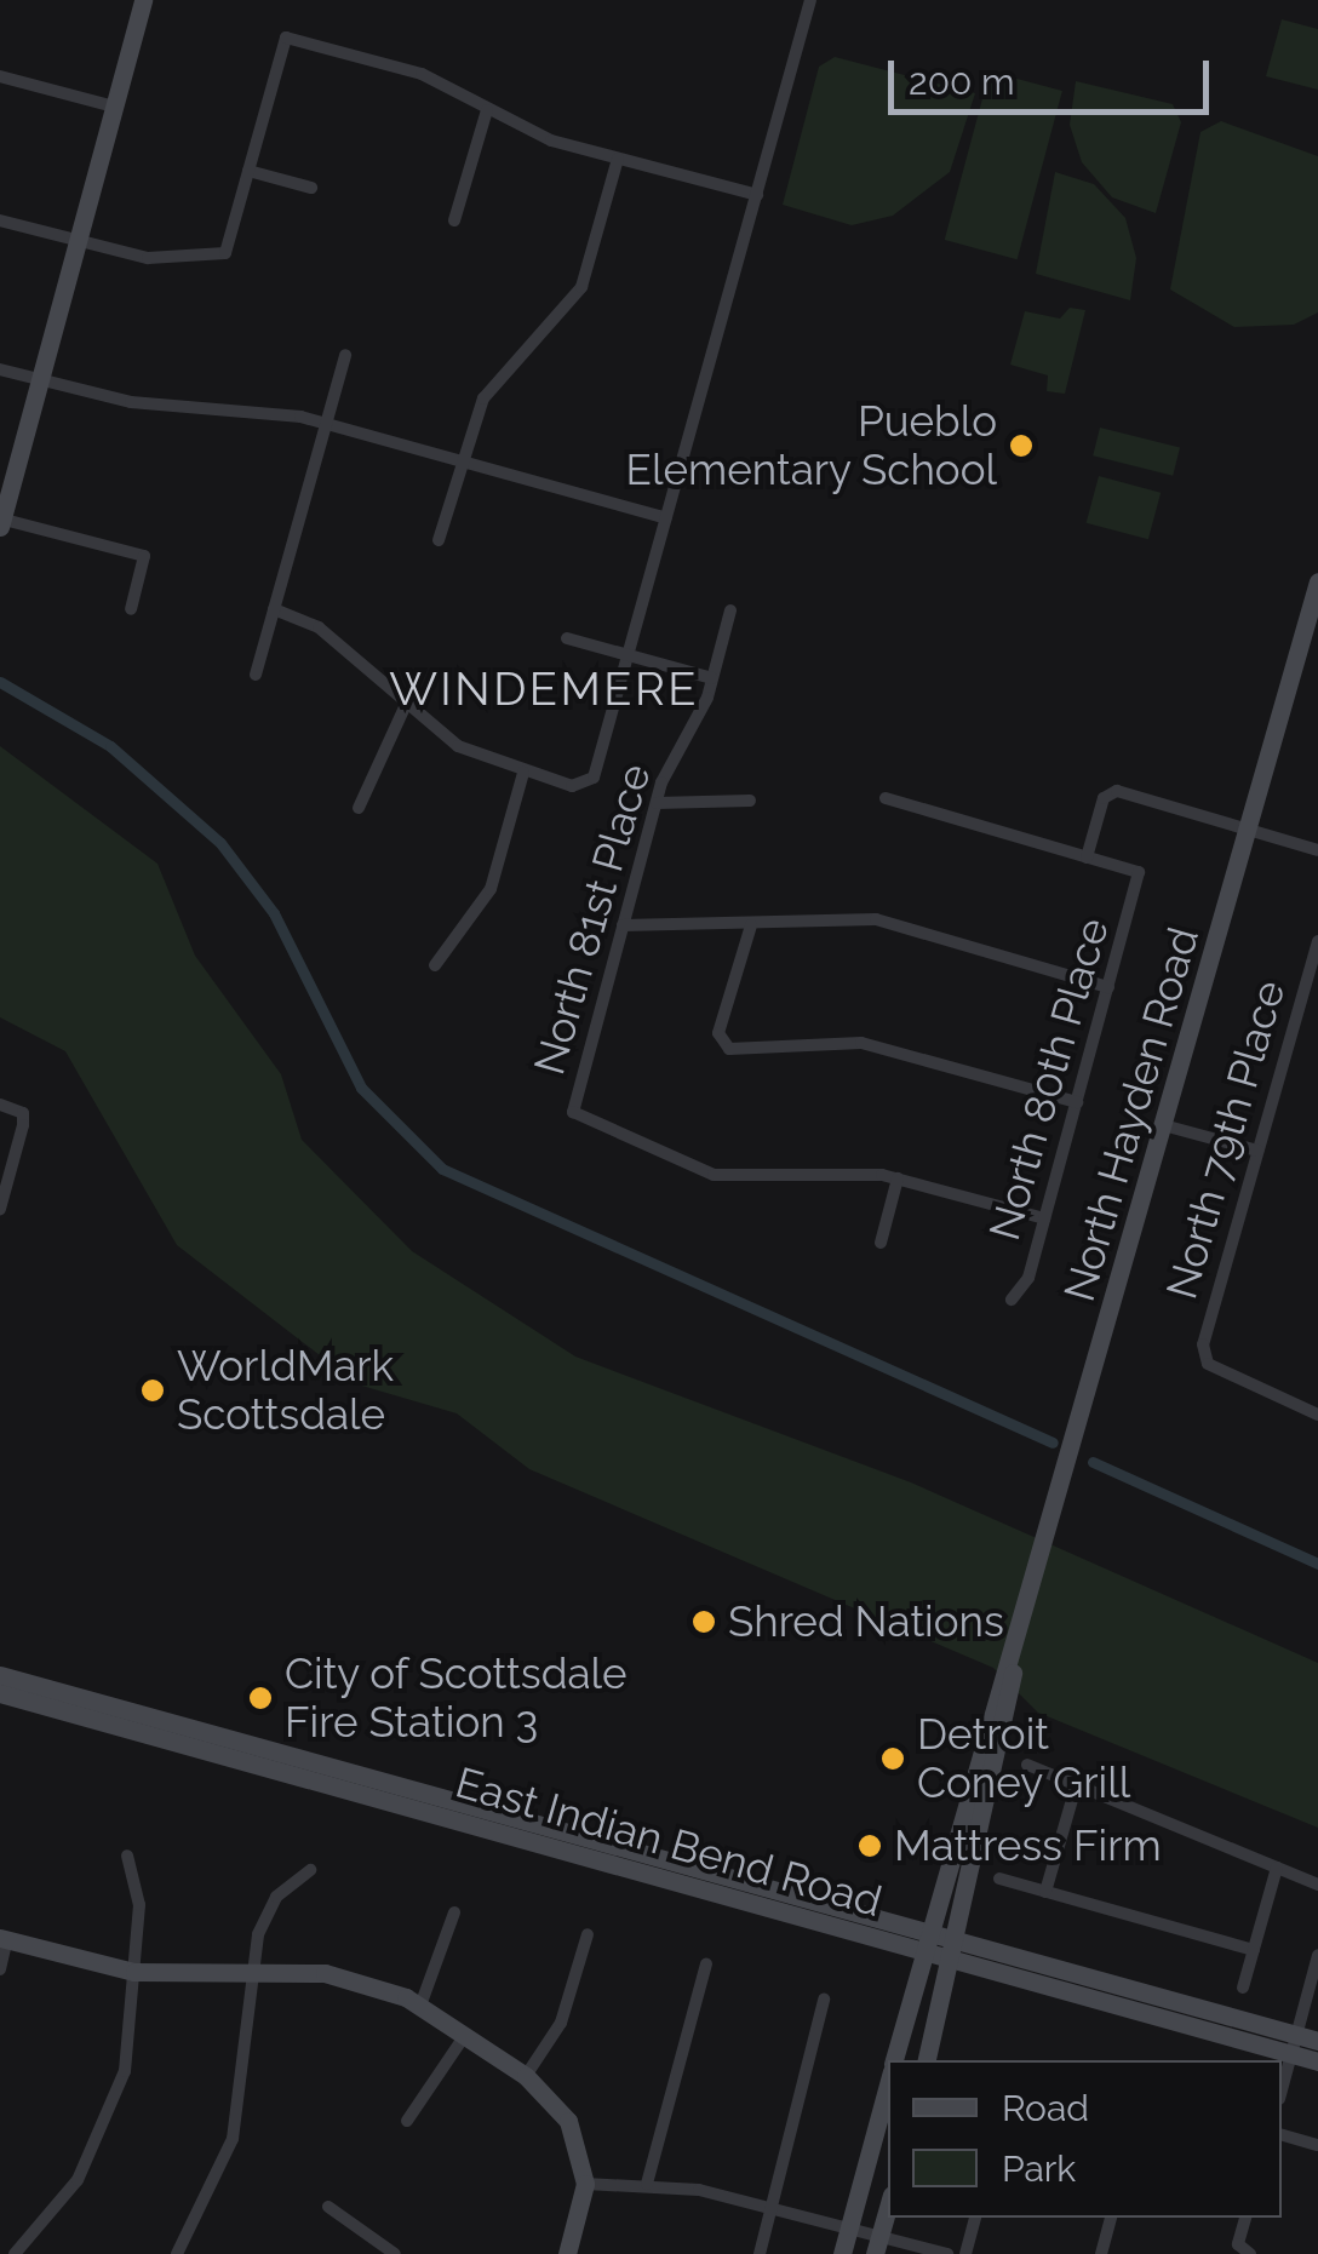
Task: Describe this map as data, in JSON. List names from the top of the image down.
{
  "streets": {
    "main road": ["North Hayden Road", "East Indian Bend Road"],
    "street": ["North 81st Place", "North 80th Place", "North 79th Place"]
  },
  "crossings": [
    ["North 80th Place", "North Hayden Road"],
    ["North Hayden Road", "East Indian Bend Road"]
  ],
  "districts": ["WINDEMERE"],
  "places": [
    "Pueblo Elementary School",
    "WorldMark Scottsdale",
    "Shred Nations",
    "City of Scottsdale Fire Station 3",
    "Detroit Coney Grill",
    "Mattress Firm"
  ],
  "legend": ["Road", "Park"],
  "scale_bar": "200 m"
}
